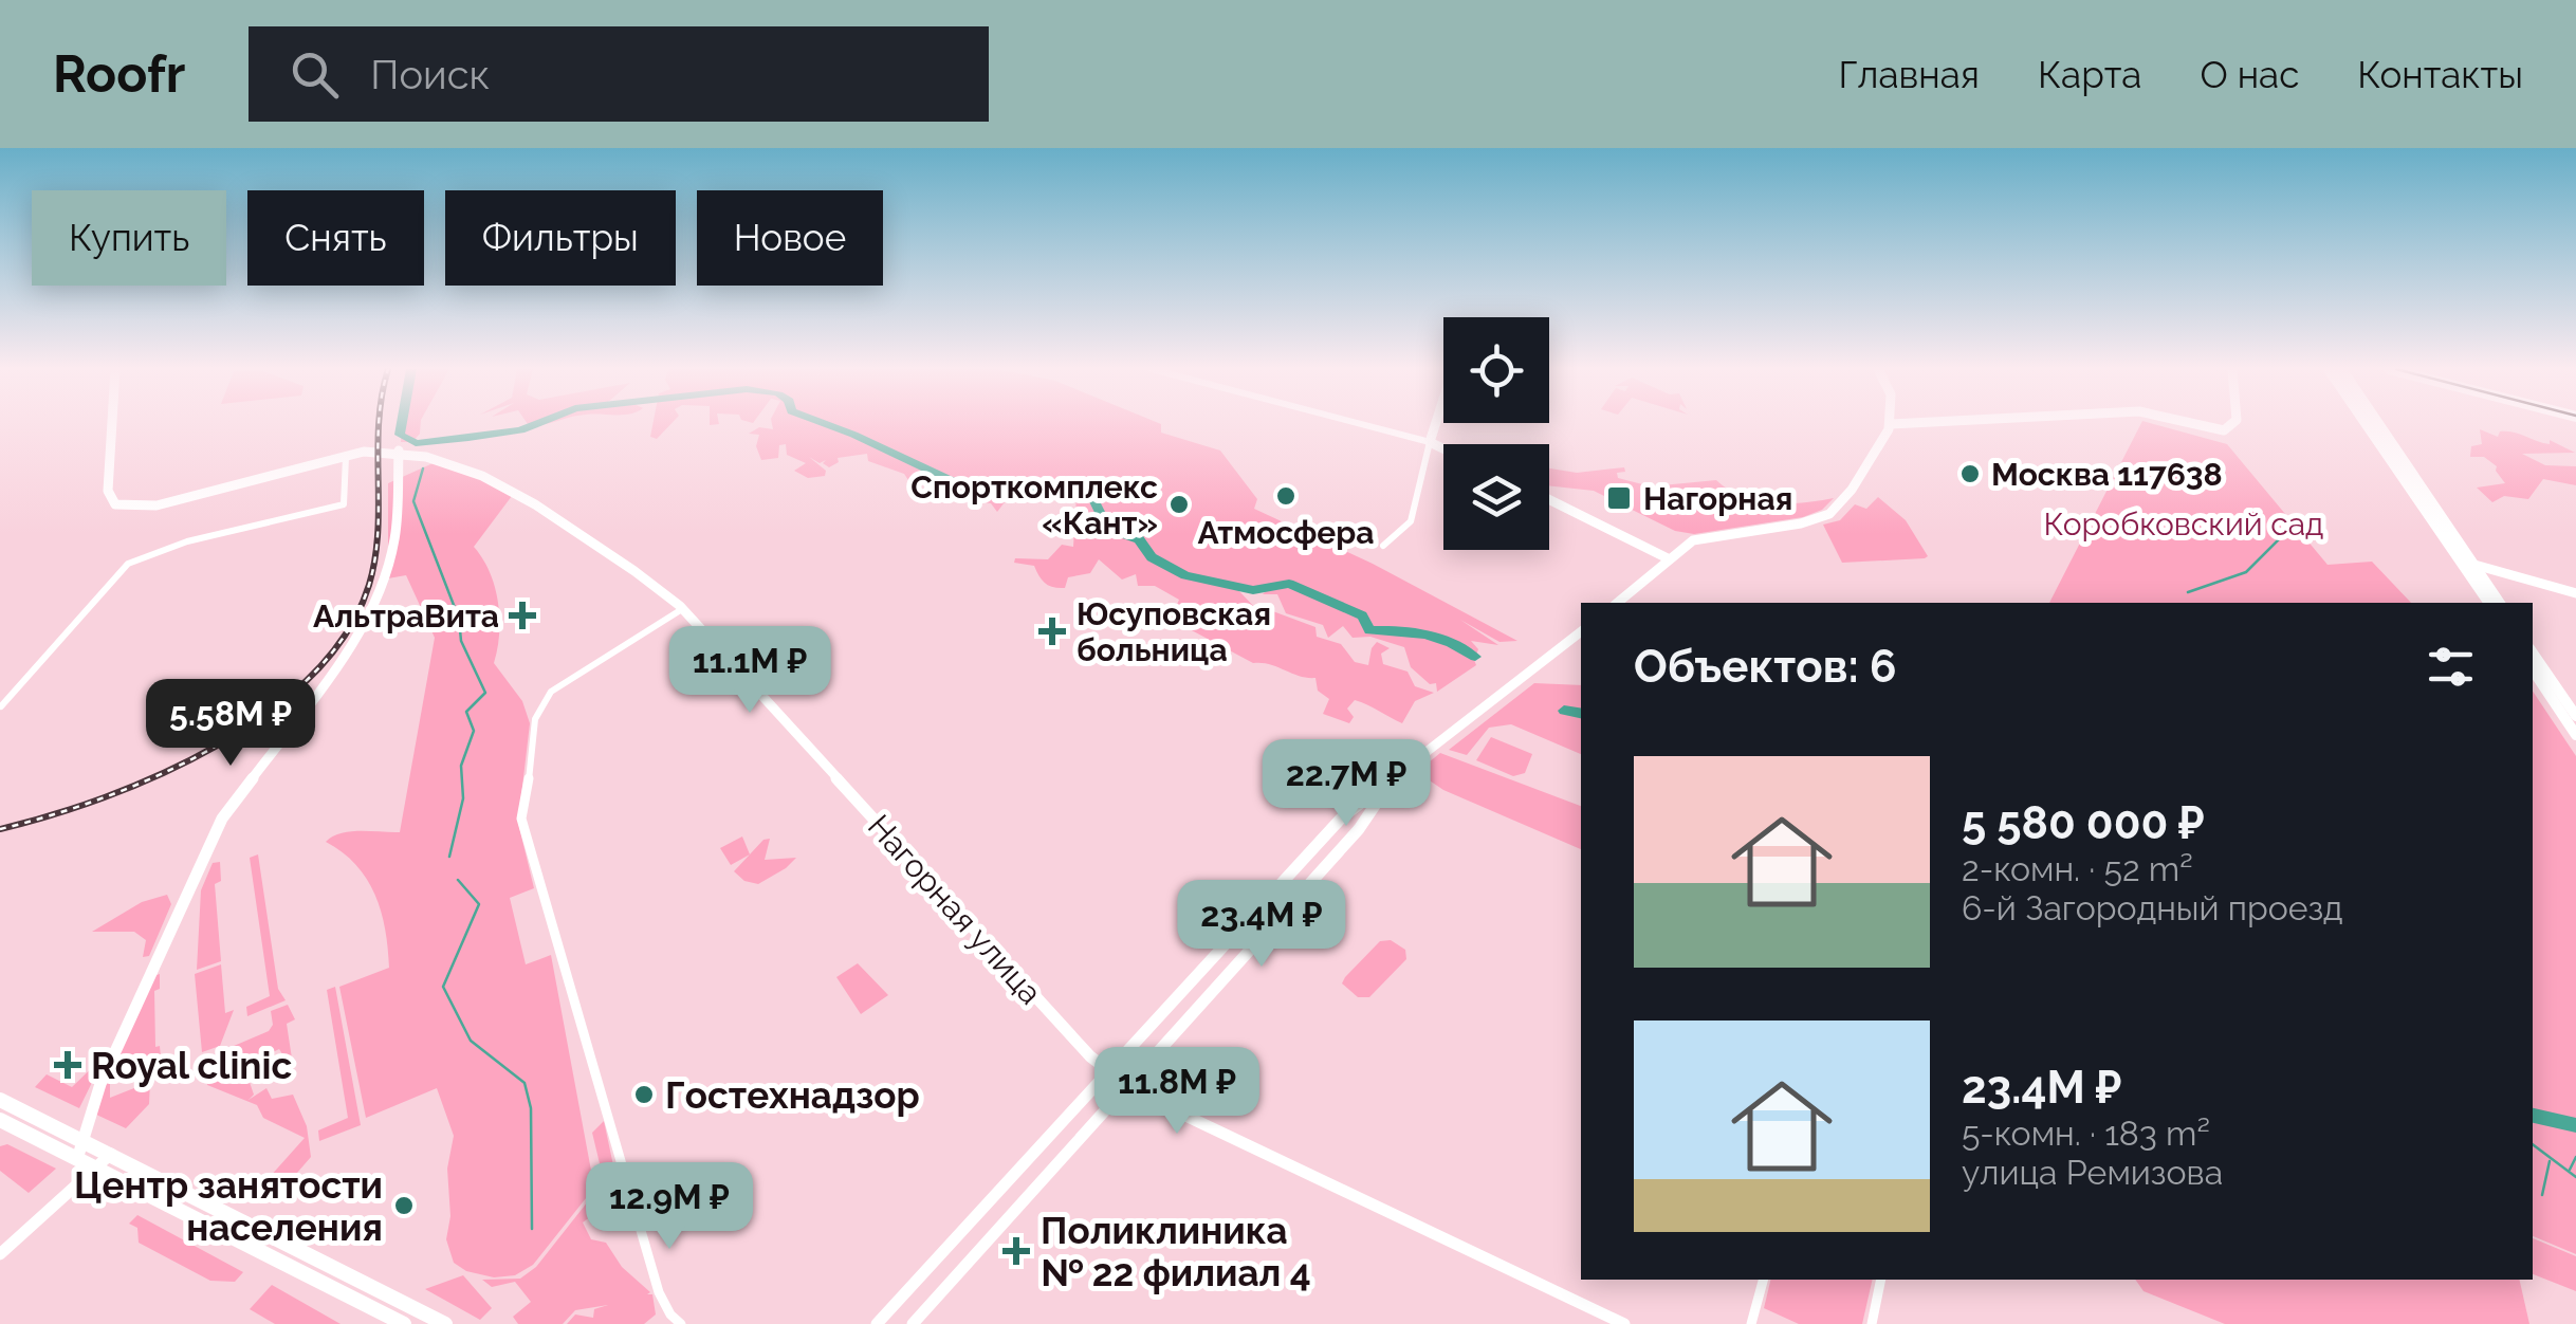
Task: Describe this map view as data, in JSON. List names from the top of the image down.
{
  "streets": {
    "street": ["Нагорная улица"]
  },
  "parks": ["Коробковский сад"],
  "places": {
    "other": [
      "Москва 117638",
      "Атмосфера",
      "Спорткомплекс «Кант»",
      "Гостехнадзор",
      "Центр занятости населения"
    ],
    "transit": ["Нагорная"],
    "health": [
      "АльтраВита",
      "Юсуповская больница",
      "Royal clinic",
      "Поликлиника № 22 филиал 4"
    ]
  },
  "page": {
    "header": "Roofr",
    "search": "Поиск",
    "nav": [
      "Главная",
      "Карта",
      "О нас",
      "Контакты"
    ],
    "chip": [
      "Купить",
      "Снять",
      "Фильтры",
      "Новое"
    ],
    "heading": "Объектов: 6",
    "price": [
      "11.1M ₽",
      "5.58M ₽",
      "22.7M ₽",
      "23.4M ₽",
      "11.8M ₽",
      "12.9M ₽"
    ],
    "list": [
      {
        "name": "5 580 000 ₽",
        "note": "2-комн. · 52 m² · 6-й Загородный проезд"
      },
      {
        "name": "23.4M ₽",
        "note": "5-комн. · 183 m² · улица Ремизова"
      }
    ]
  }
}
